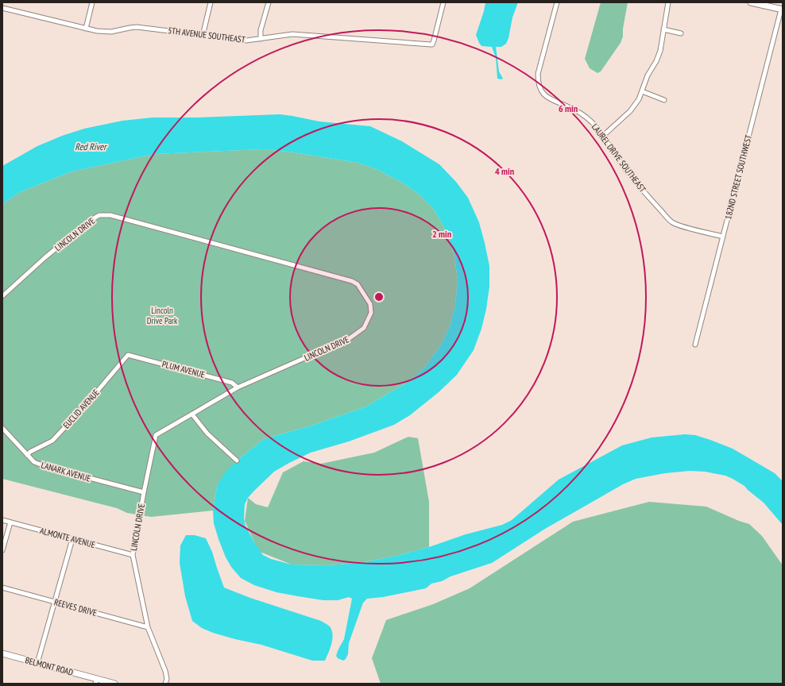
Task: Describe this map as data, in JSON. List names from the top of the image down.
{
  "streets": {
    "street": [
      "5TH AVENUE SOUTHEAST",
      "LAUREL DRIVE SOUTHEAST",
      "182ND STREET SOUTHWEST",
      "LINCOLN DRIVE",
      "PLUM AVENUE",
      "EUCLID AVENUE",
      "LANARK AVENUE",
      "ALMONTE AVENUE",
      "REEVES DRIVE",
      "BELMONT ROAD"
    ]
  },
  "crossings": [
    ["LAUREL DRIVE SOUTHEAST", "182ND STREET SOUTHWEST"],
    ["LINCOLN DRIVE", "PLUM AVENUE"],
    ["LINCOLN DRIVE", "LANARK AVENUE"],
    ["LINCOLN DRIVE", "ALMONTE AVENUE"],
    ["LINCOLN DRIVE", "REEVES DRIVE"],
    ["PLUM AVENUE", "EUCLID AVENUE"],
    ["EUCLID AVENUE", "LANARK AVENUE"]
  ],
  "water": ["Red River"],
  "parks": ["Lincoln Drive Park"],
  "rings": ["6 min", "4 min", "2 min"]
}
